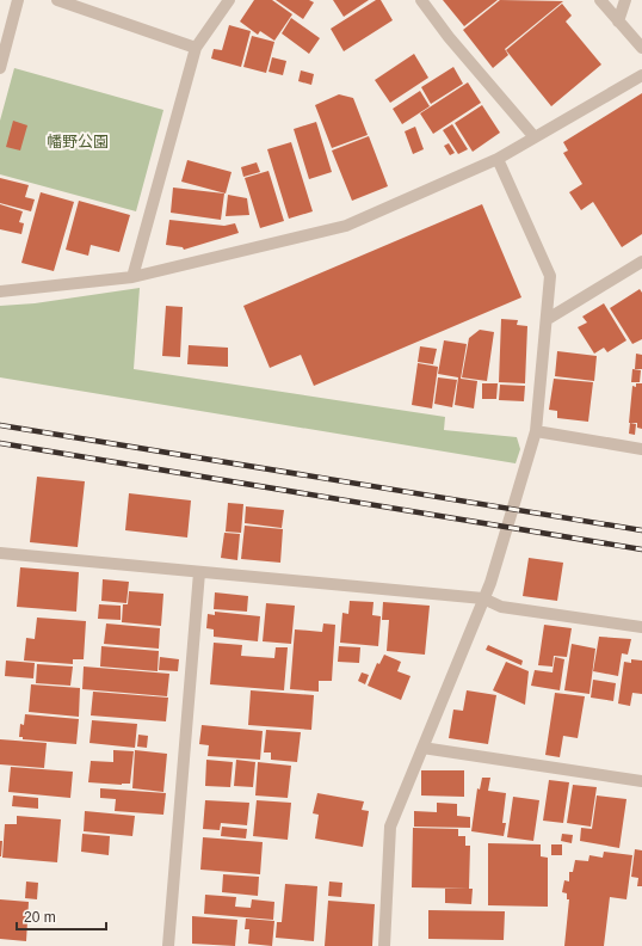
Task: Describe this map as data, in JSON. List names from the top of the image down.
{
  "parks": ["幡野公園"],
  "scale_bar": "20 m"
}
